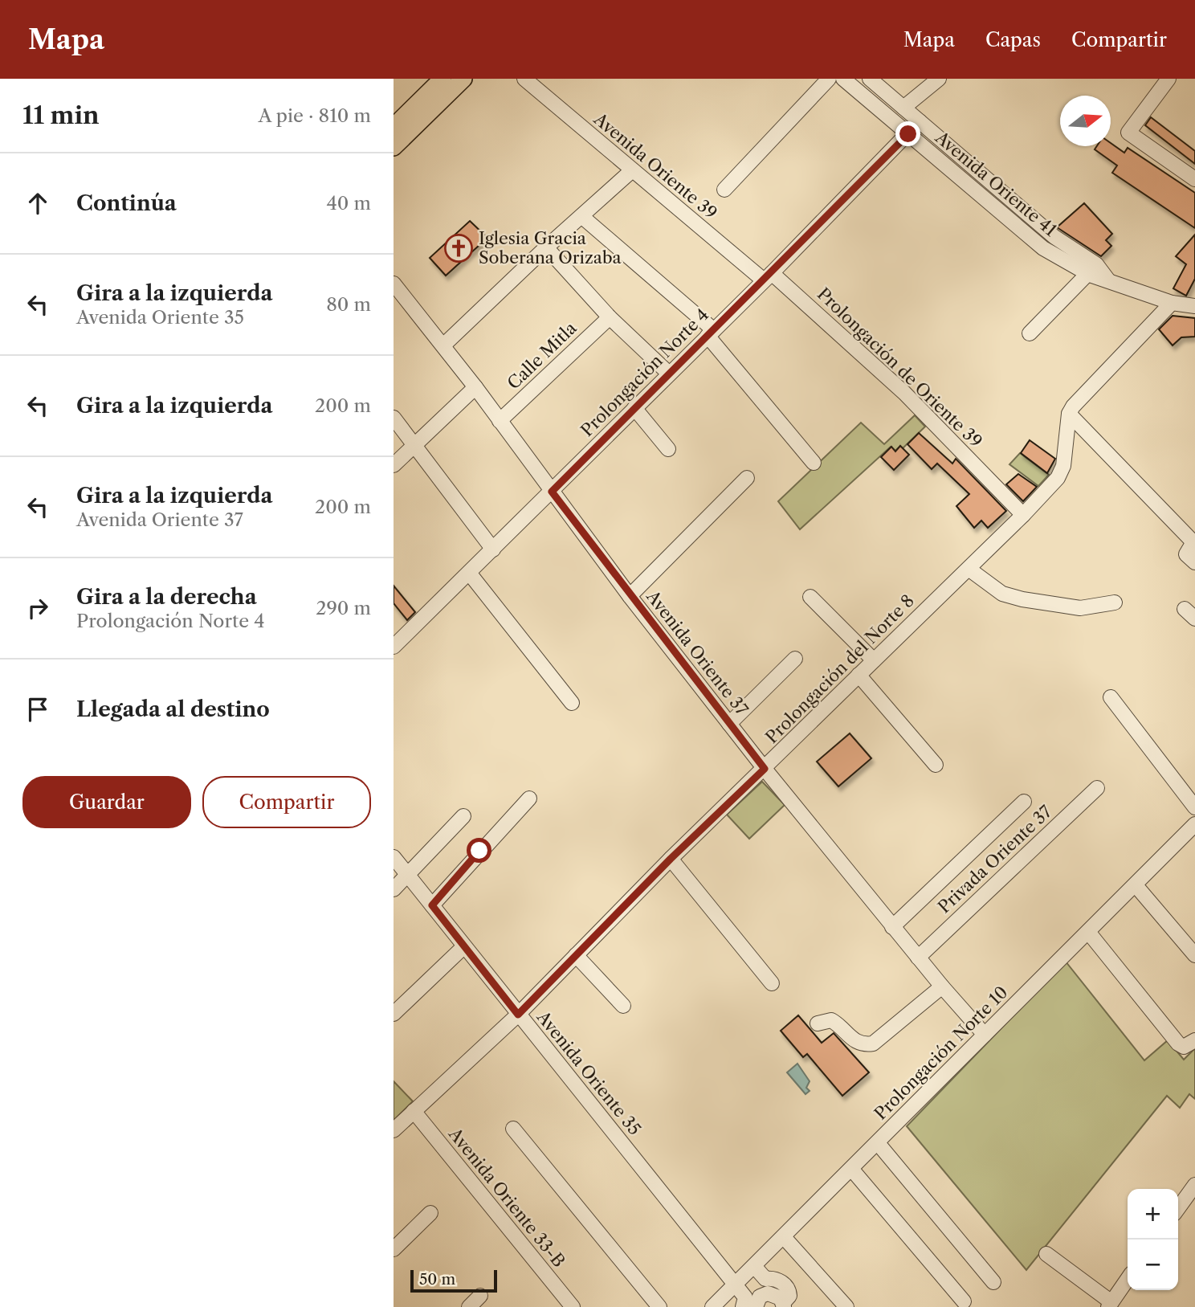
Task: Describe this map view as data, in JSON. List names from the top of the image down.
{
  "streets": {
    "street": [
      "Avenida Oriente 39",
      "Avenida Oriente 41",
      "Calle Mitla",
      "Prolongación de Oriente 39",
      "Prolongación Norte 4",
      "Avenida Oriente 37",
      "Prolongación del Norte 8",
      "Privada Oriente 37",
      "Prolongación Norte 10",
      "Avenida Oriente 35",
      "Avenida Oriente 33-B"
    ]
  },
  "crossings": [
    ["Avenida Oriente 39", "Prolongación de Oriente 39"],
    ["Avenida Oriente 39", "Prolongación Norte 4"],
    ["Avenida Oriente 41", "Prolongación Norte 4"],
    ["Calle Mitla", "Avenida Oriente 37"],
    ["Prolongación de Oriente 39", "Prolongación Norte 4"],
    ["Prolongación de Oriente 39", "Prolongación del Norte 8"],
    ["Prolongación Norte 4", "Avenida Oriente 37"],
    ["Avenida Oriente 37", "Prolongación del Norte 8"],
    ["Avenida Oriente 37", "Privada Oriente 37"],
    ["Avenida Oriente 37", "Prolongación Norte 10"],
    ["Prolongación del Norte 8", "Avenida Oriente 35"],
    ["Prolongación del Norte 8", "Avenida Oriente 33-B"],
    ["Prolongación Norte 10", "Avenida Oriente 35"]
  ],
  "places": {
    "church": ["Iglesia Gracia Soberana Orizaba"]
  },
  "scale_bar": "50 m",
  "north": "right",
  "page": {
    "header": "Mapa",
    "nav": ["Mapa", "Capas", "Compartir"],
    "heading": ["11 min", "A pie · 810 m"],
    "list": [
      ["Continúa", "40 m"],
      ["Gira a la izquierda", "Avenida Oriente 35", "80 m"],
      ["Gira a la izquierda", "200 m"],
      ["Gira a la izquierda", "Avenida Oriente 37", "200 m"],
      ["Gira a la derecha", "Prolongación Norte 4", "290 m"],
      "Llegada al destino"
    ],
    "buttons": ["Guardar", "Compartir"],
    "map_buttons": ["+", "−"],
    "scale": "50 m"
  }
}
